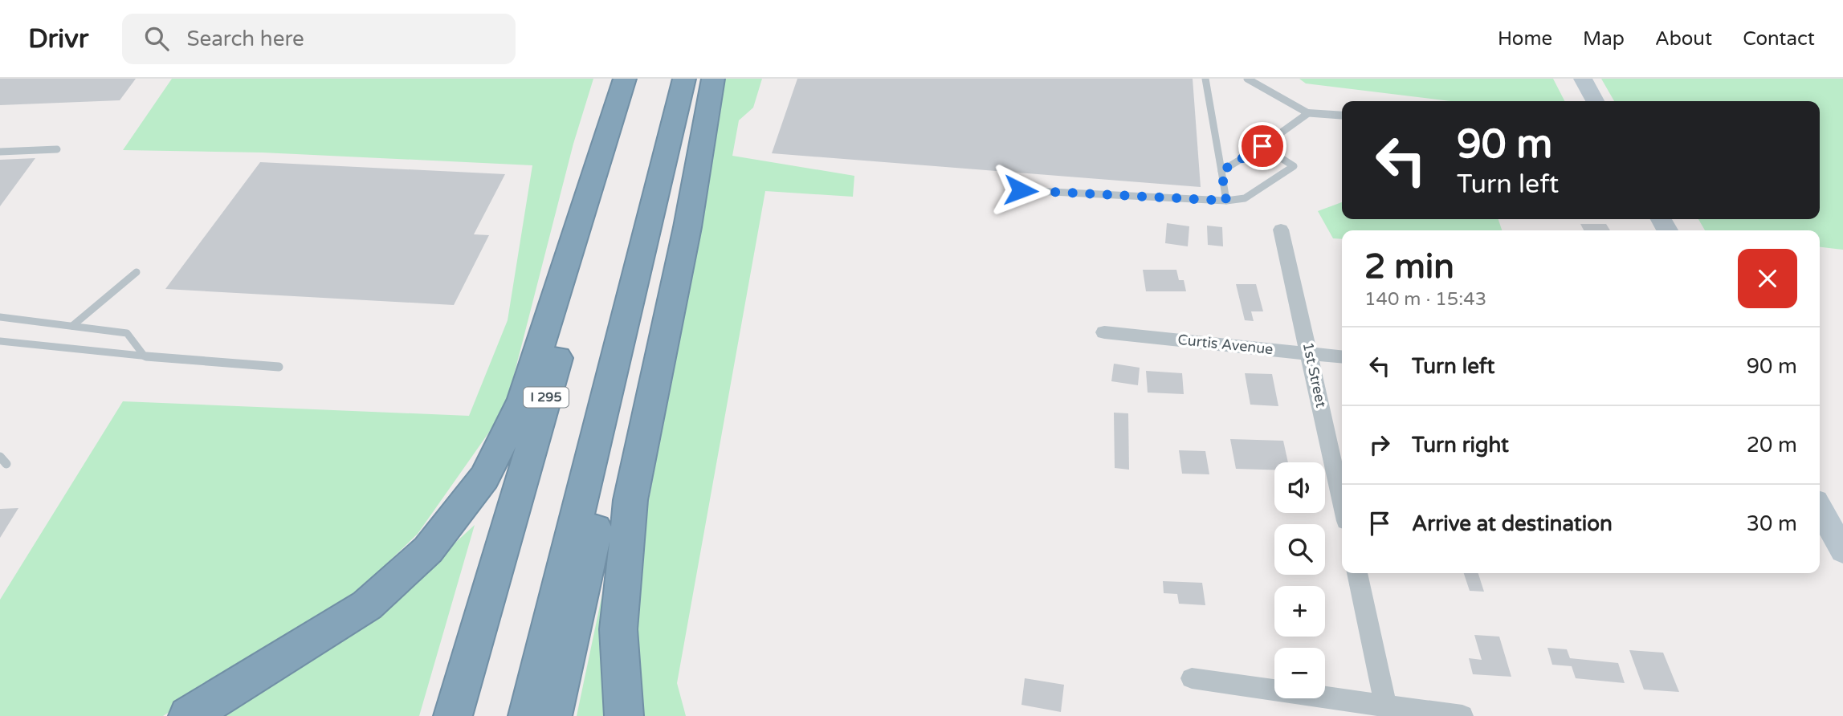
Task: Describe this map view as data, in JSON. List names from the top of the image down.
{
  "streets": {
    "highway": ["I 295"],
    "street": ["Curtis Avenue", "1st Street"]
  },
  "crossings": [
    ["Curtis Avenue", "1st Street"]
  ],
  "page": {
    "header": "Drivr",
    "search": "Search here",
    "nav": [
      "Home",
      "Map",
      "About",
      "Contact"
    ],
    "turn": ["90 m", "Turn left"],
    "heading": ["2 min", "140 m · 15:43"],
    "list": [
      {
        "name": "Turn left",
        "value": "90 m"
      },
      {
        "name": "Turn right",
        "value": "20 m"
      },
      {
        "name": "Arrive at destination",
        "value": "30 m"
      }
    ],
    "map_buttons": ["+", "−"]
  }
}
